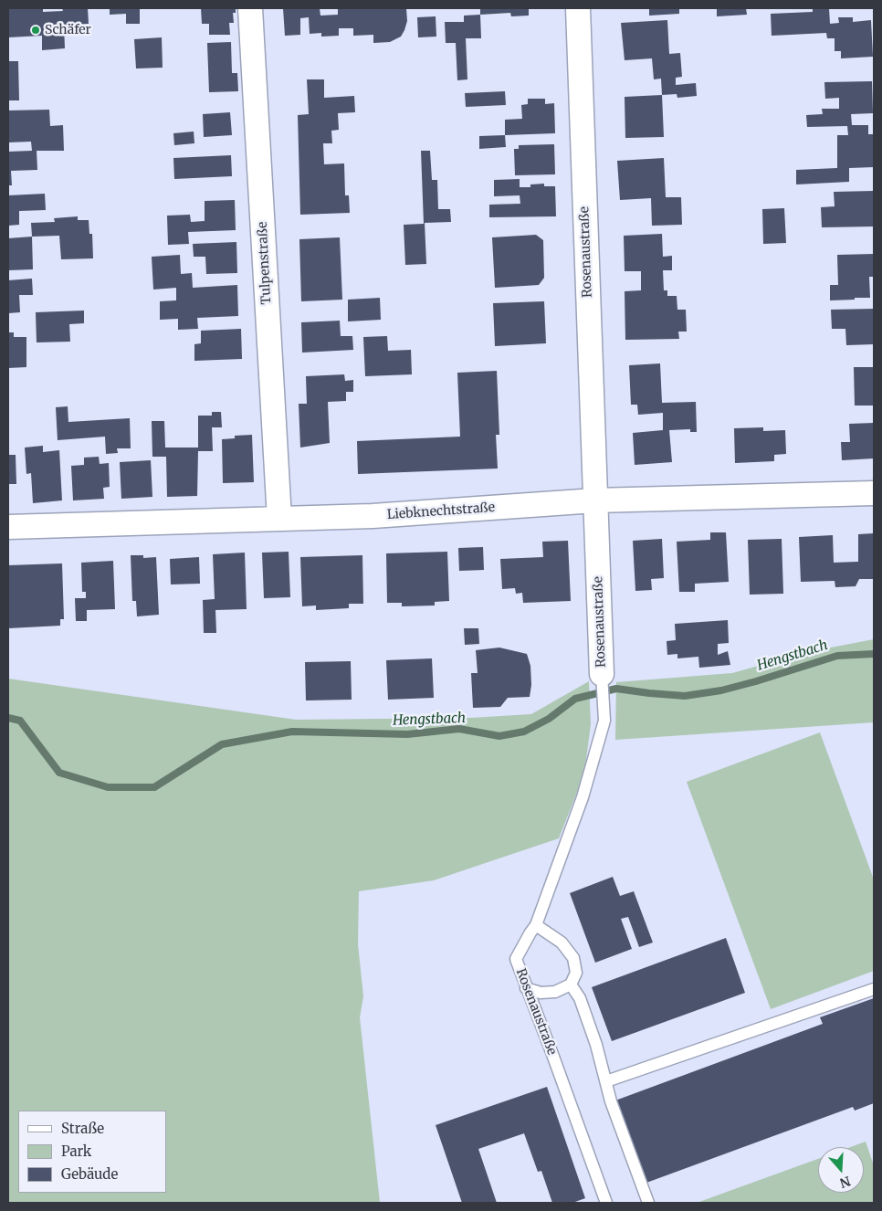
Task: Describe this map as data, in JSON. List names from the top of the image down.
{
  "streets": {
    "street": ["Rosenaustraße", "Tulpenstraße", "Liebknechtstraße"]
  },
  "crossings": [
    ["Rosenaustraße", "Liebknechtstraße"],
    ["Tulpenstraße", "Liebknechtstraße"]
  ],
  "water": ["Hengstbach"],
  "places": ["Schäfer"],
  "legend": ["Straße", "Park", "Gebäude"],
  "north": "bottom"
}
